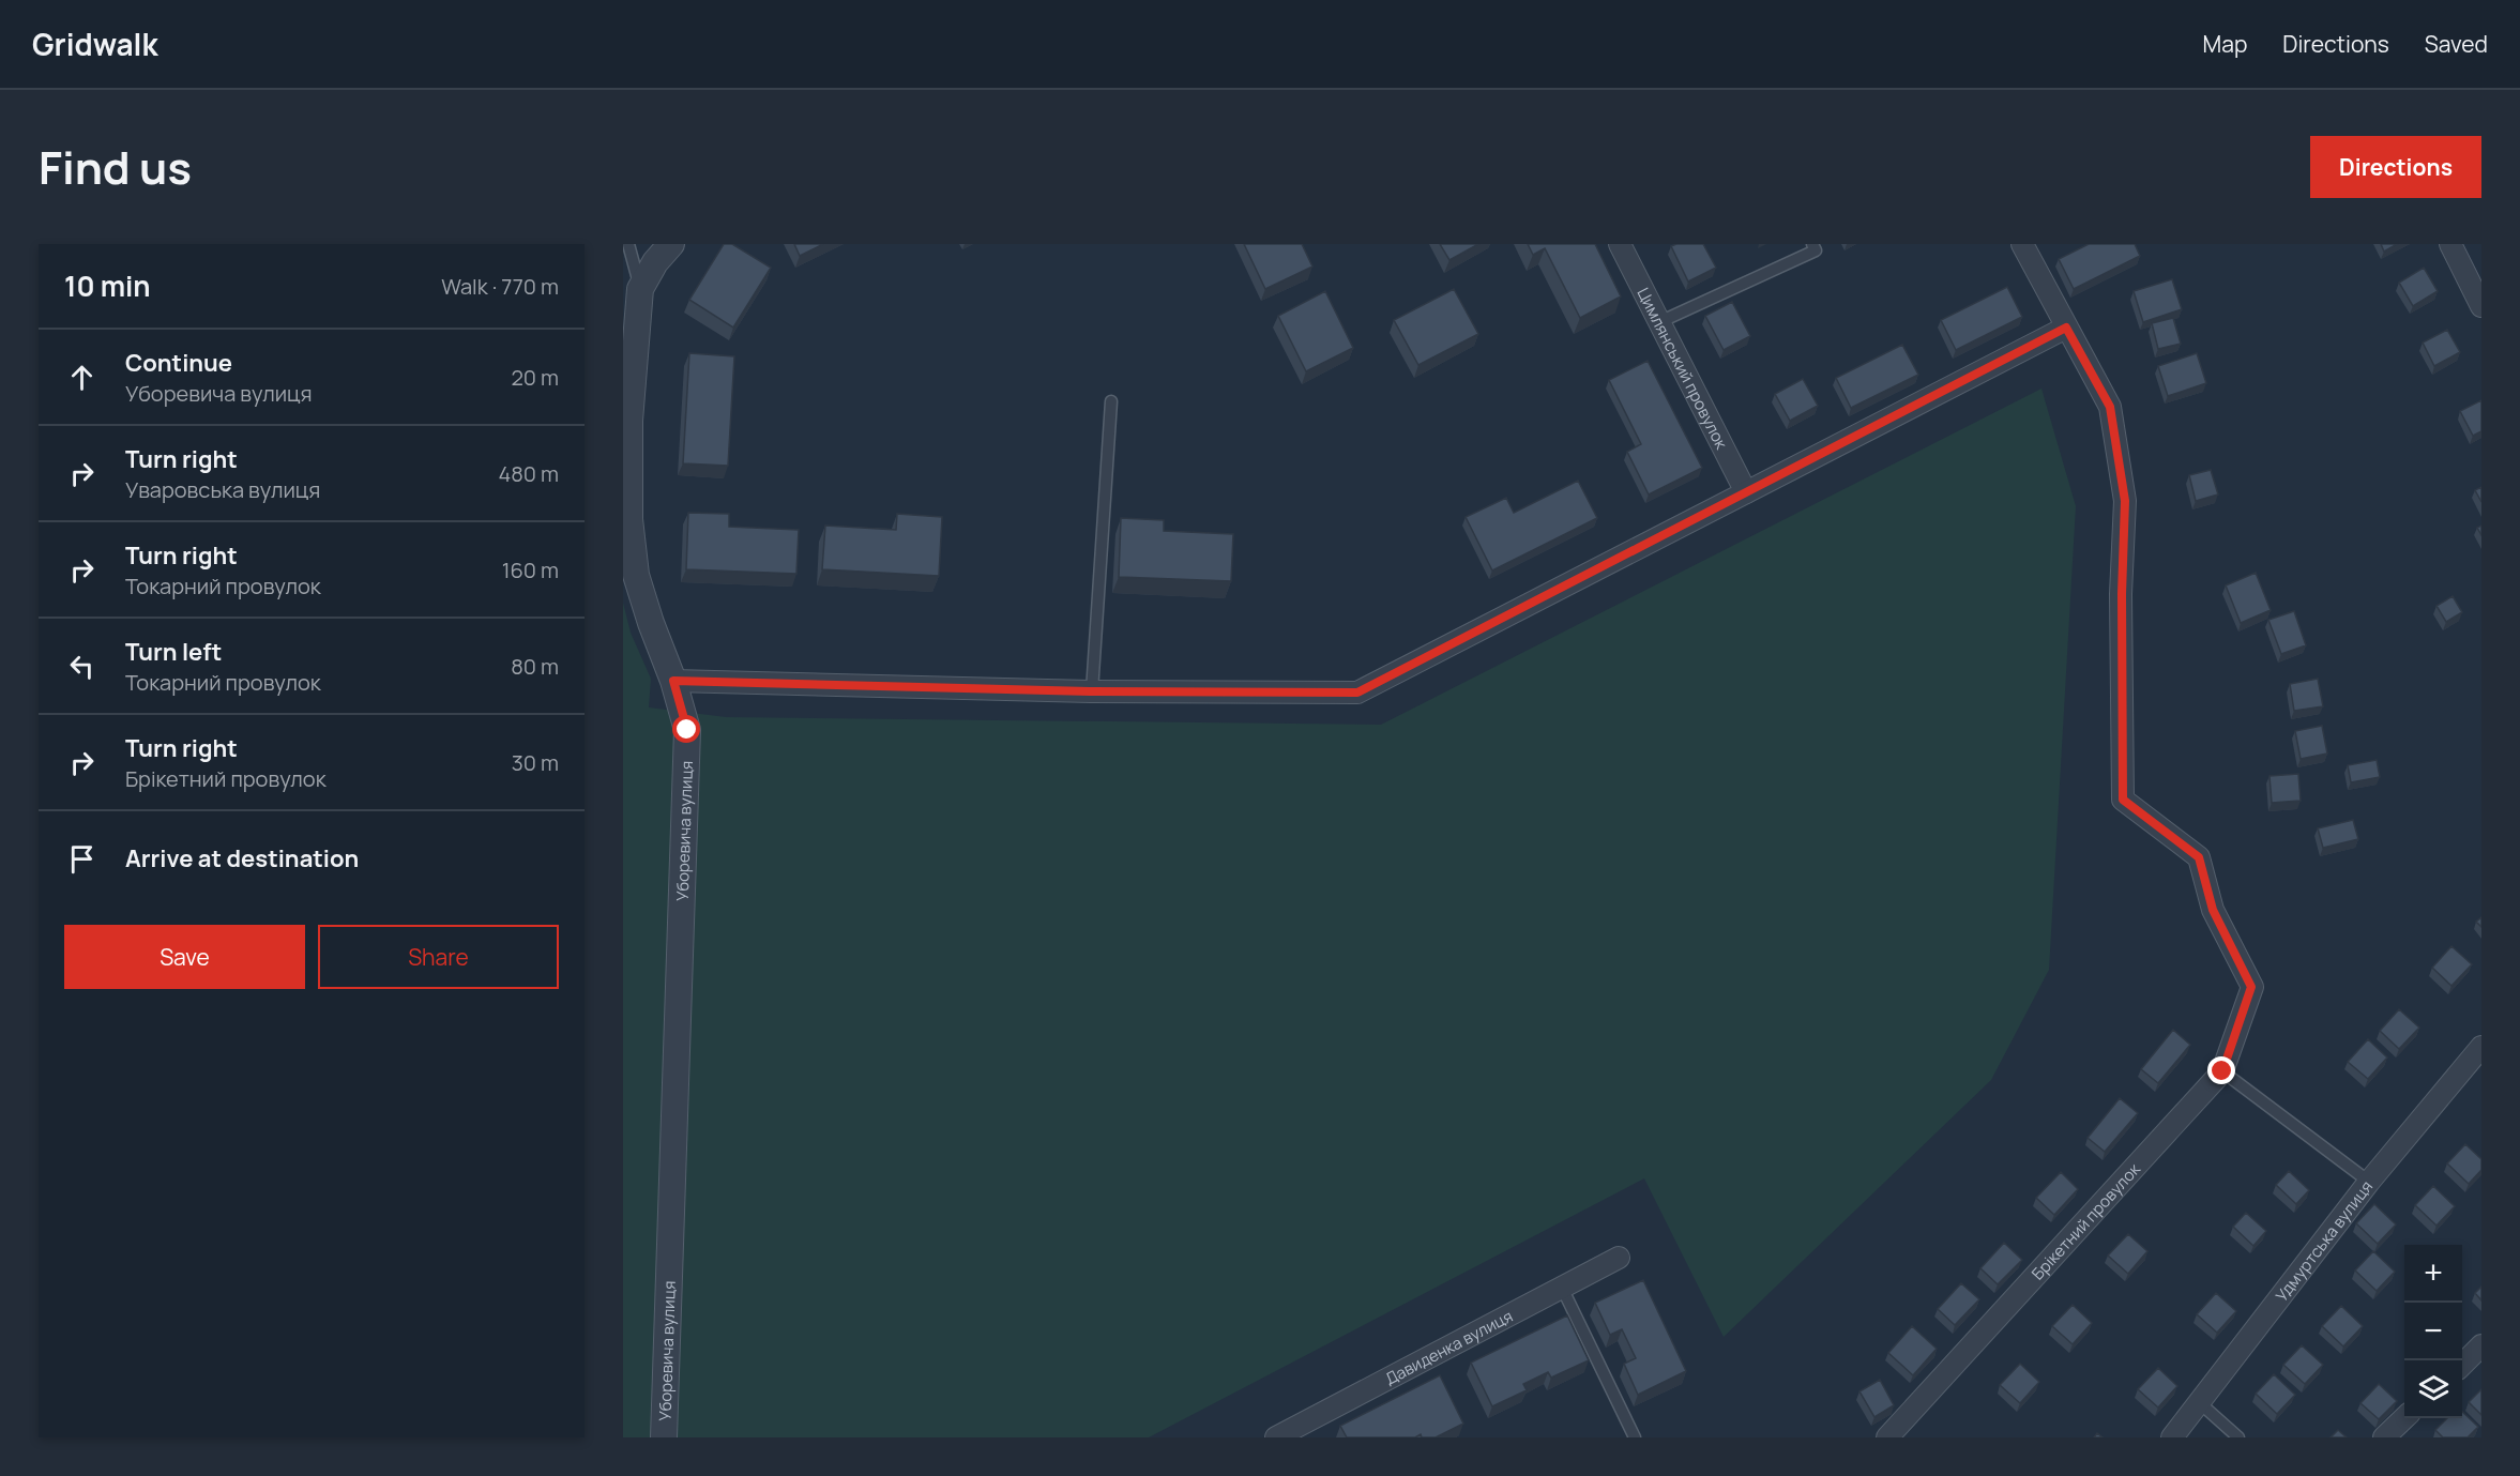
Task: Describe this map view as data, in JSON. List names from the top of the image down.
{
  "streets": {
    "street": [
      "Цимлянський провулок",
      "Уборевича вулиця",
      "Брiкетний провулок",
      "Удмуртська вулиця",
      "Давиденка вулиця"
    ]
  },
  "page": {
    "header": "Gridwalk",
    "nav": ["Map", "Directions", "Saved"],
    "title": "Find us",
    "buttons": [
      "Directions",
      ["Save", "Share"]
    ],
    "heading": ["10 min", "Walk · 770 m"],
    "list": [
      ["Continue", "Уборевича вулиця", "20 m"],
      ["Turn right", "Уваровська вулиця", "480 m"],
      ["Turn right", "Токарний провулок", "160 m"],
      ["Turn left", "Токарний провулок", "80 m"],
      ["Turn right", "Брiкетний провулок", "30 m"],
      "Arrive at destination"
    ],
    "map_buttons": ["+", "−"]
  }
}
